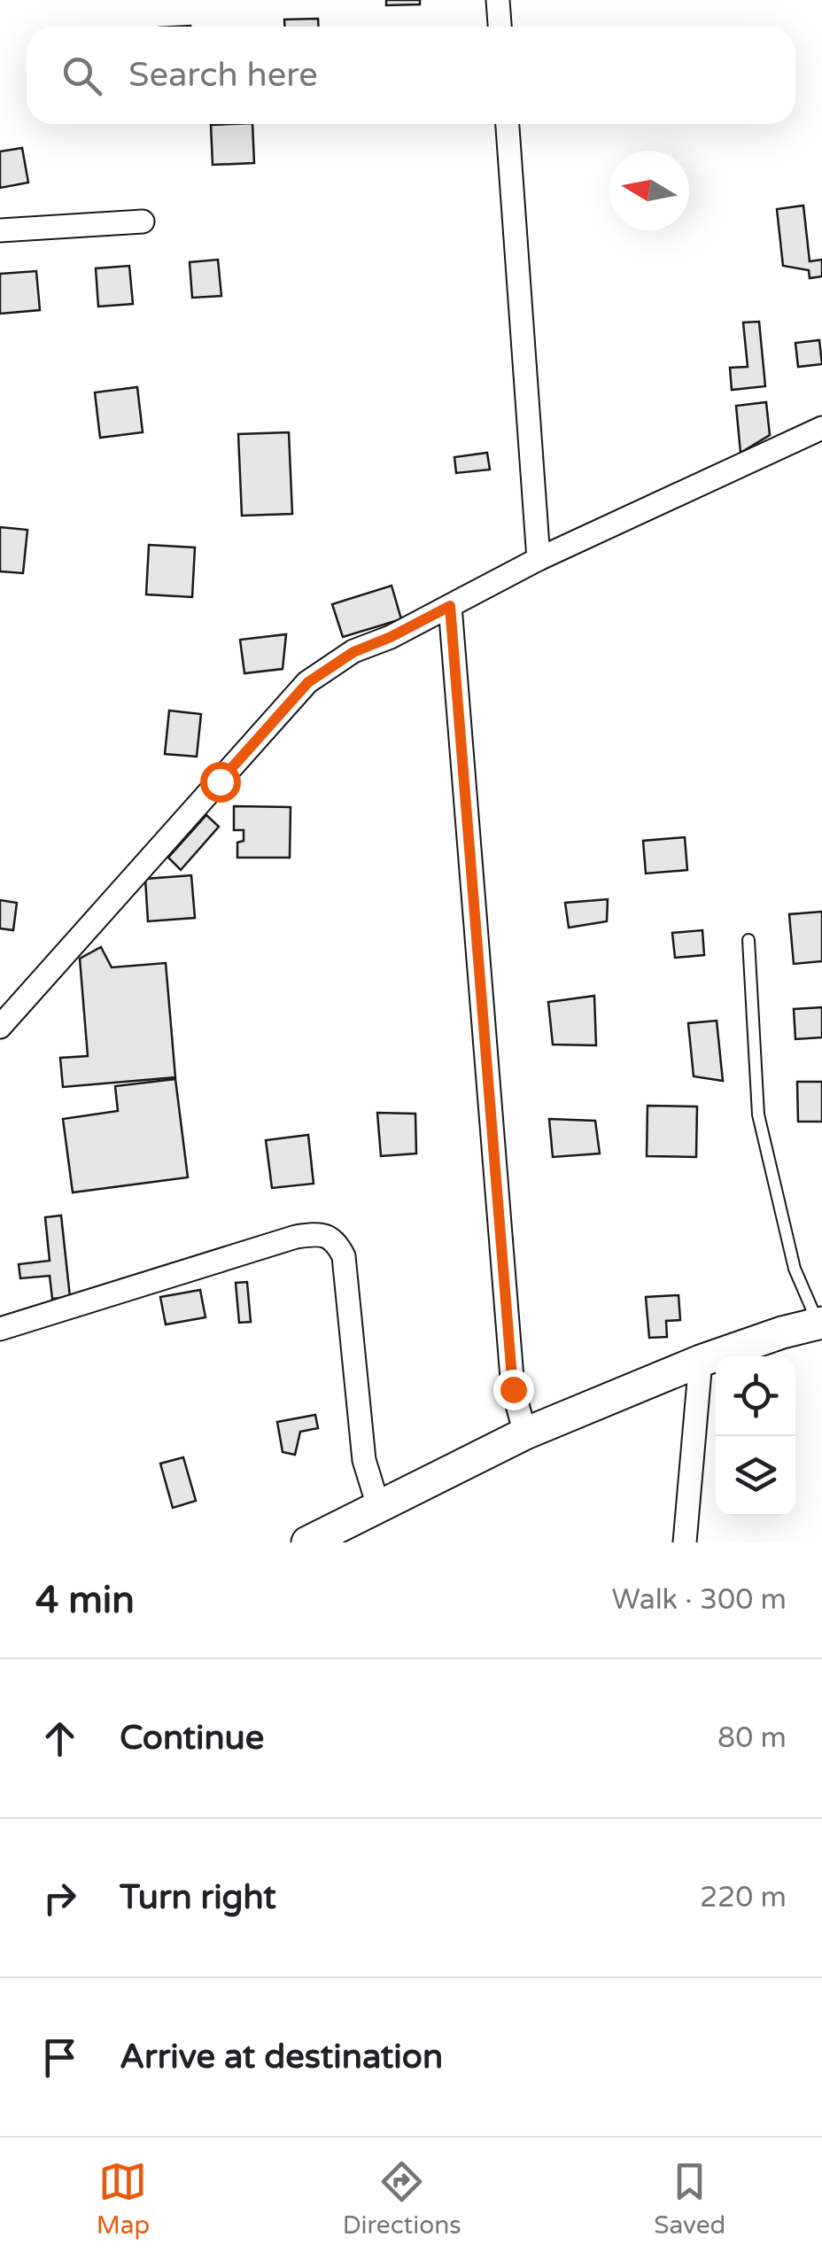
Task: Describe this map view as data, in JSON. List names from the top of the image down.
{
  "north": "left",
  "page": {
    "search": "Search here",
    "heading": ["4 min", "Walk · 300 m"],
    "list": [
      ["Continue", "80 m"],
      ["Turn right", "220 m"],
      "Arrive at destination"
    ],
    "nav": ["Map", "Directions", "Saved"]
  }
}
